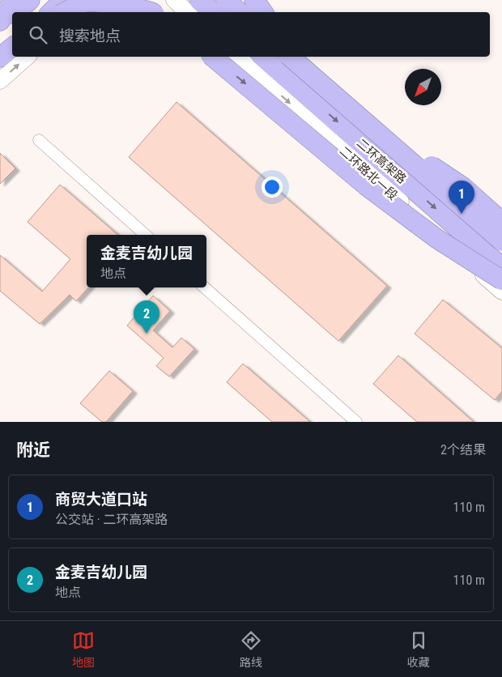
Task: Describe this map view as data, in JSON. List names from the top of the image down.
{
  "streets": {
    "highway": ["二环高架路"],
    "main road": ["二环路北一段"]
  },
  "north": "bottom left",
  "page": {
    "search": "搜索地点",
    "pins": ["1", "2"],
    "popup": ["金麦吉幼儿园", "地点"],
    "heading": ["附近", "2个结果"],
    "list": [
      {
        "mark": "1",
        "name": "商贸大道口站",
        "note": "公交站 · 二环高架路",
        "value": "110 m"
      },
      {
        "mark": "2",
        "name": "金麦吉幼儿园",
        "note": "地点",
        "value": "110 m"
      }
    ],
    "nav": ["地图", "路线", "收藏"]
  }
}
